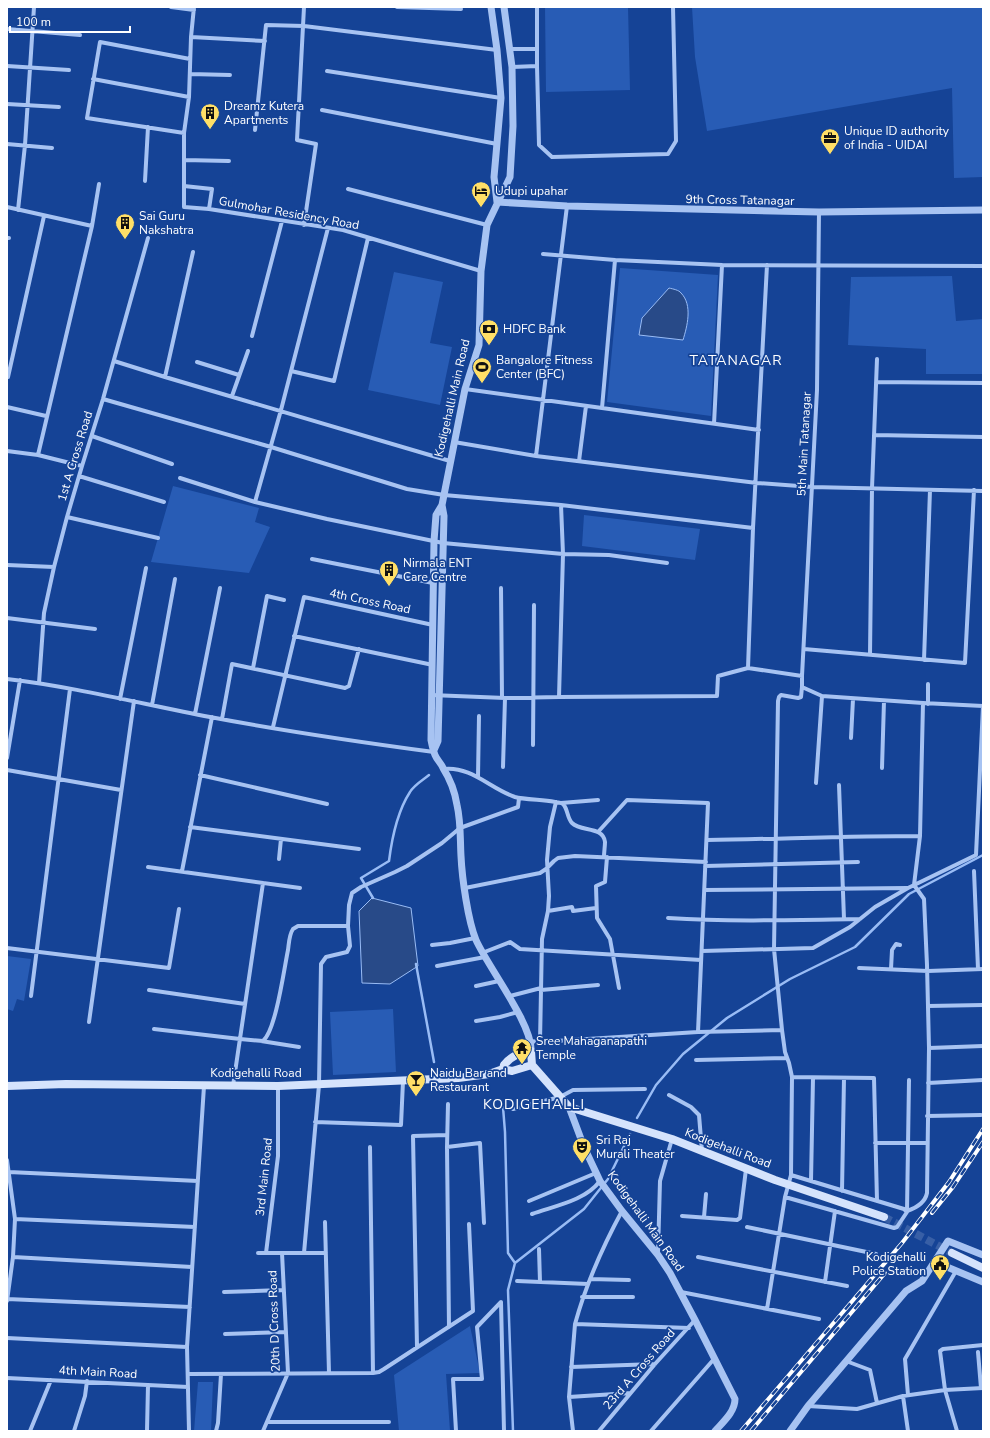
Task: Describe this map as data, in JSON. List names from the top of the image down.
{
  "streets": {
    "main road": ["Kodigehalli Main Road", "Kodigehalli Road"],
    "street": [
      "9th Cross Tatanagar",
      "Gulmohar Residency Road",
      "5th Main Tatanagar",
      "1st A Cross Road",
      "4th Cross Road",
      "3rd Main Road",
      "20th D Cross Road",
      "23rd A Cross Road",
      "4th Main Road"
    ]
  },
  "crossings": [
    ["9th Cross Tatanagar", "Kodigehalli Main Road"],
    ["9th Cross Tatanagar", "5th Main Tatanagar"],
    ["Gulmohar Residency Road", "Kodigehalli Main Road"],
    ["Kodigehalli Main Road", "4th Cross Road"],
    ["Kodigehalli Main Road", "Kodigehalli Road"],
    ["Kodigehalli Main Road", "23rd A Cross Road"],
    ["Kodigehalli Road", "3rd Main Road"]
  ],
  "districts": ["TATANAGAR", "KODIGEHALLI"],
  "places": {
    "building": ["Dreamz Kutera Apartments", "Sai Guru Nakshatra", "Nirmala ENT Care Centre"],
    "office": ["Unique ID authority of India - UIDAI"],
    "hotel": ["Udupi upahar"],
    "bank": ["HDFC Bank"],
    "sports": ["Bangalore Fitness Center (BFC)"],
    "temple": ["Sree Mahaganapathi Temple"],
    "bar": ["Naidu Bar and Restaurant"],
    "theatre": ["Sri Raj Murali Theater"],
    "public building": ["Kodigehalli Police Station"]
  },
  "scale_bar": "100 m"
}
